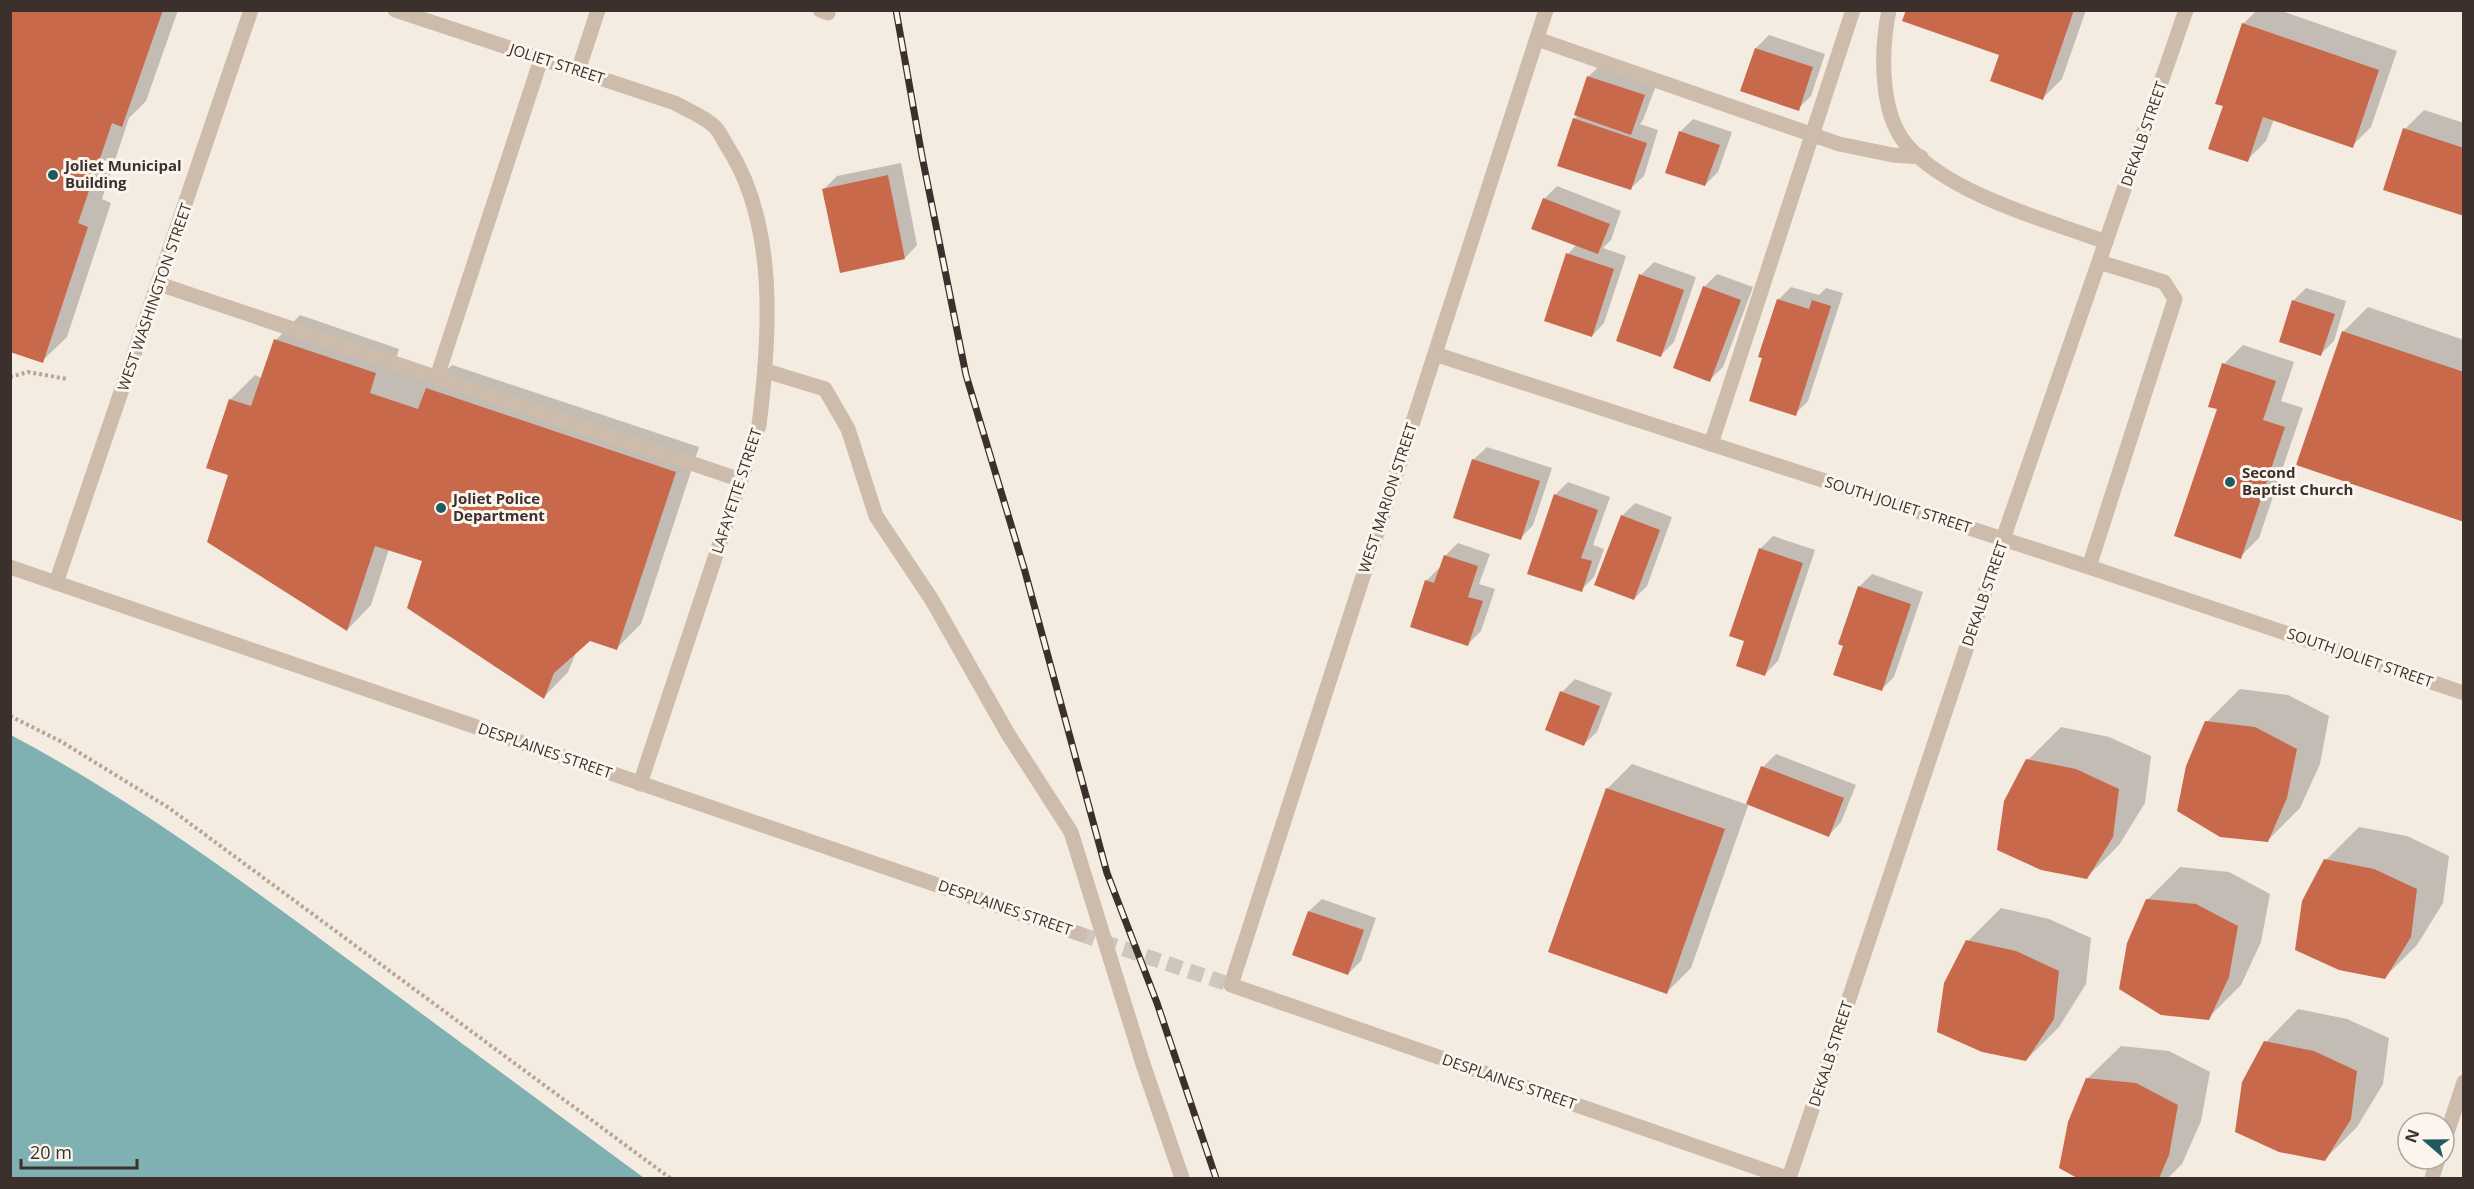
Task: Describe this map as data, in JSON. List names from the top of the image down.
{
  "streets": {
    "street": [
      "JOLIET STREET",
      "DEKALB STREET",
      "WEST WASHINGTON STREET",
      "LAFAYETTE STREET",
      "WEST MARION STREET",
      "SOUTH JOLIET STREET",
      "DESPLAINES STREET"
    ]
  },
  "crossings": [
    ["JOLIET STREET", "LAFAYETTE STREET"],
    ["DEKALB STREET", "SOUTH JOLIET STREET"],
    ["DEKALB STREET", "DESPLAINES STREET"],
    ["WEST WASHINGTON STREET", "DESPLAINES STREET"],
    ["LAFAYETTE STREET", "DESPLAINES STREET"],
    ["WEST MARION STREET", "SOUTH JOLIET STREET"],
    ["WEST MARION STREET", "DESPLAINES STREET"]
  ],
  "places": ["Joliet Municipal Building", "Second Baptist Church", "Joliet Police Department"],
  "scale_bar": "20 m",
  "north": "left"
}
